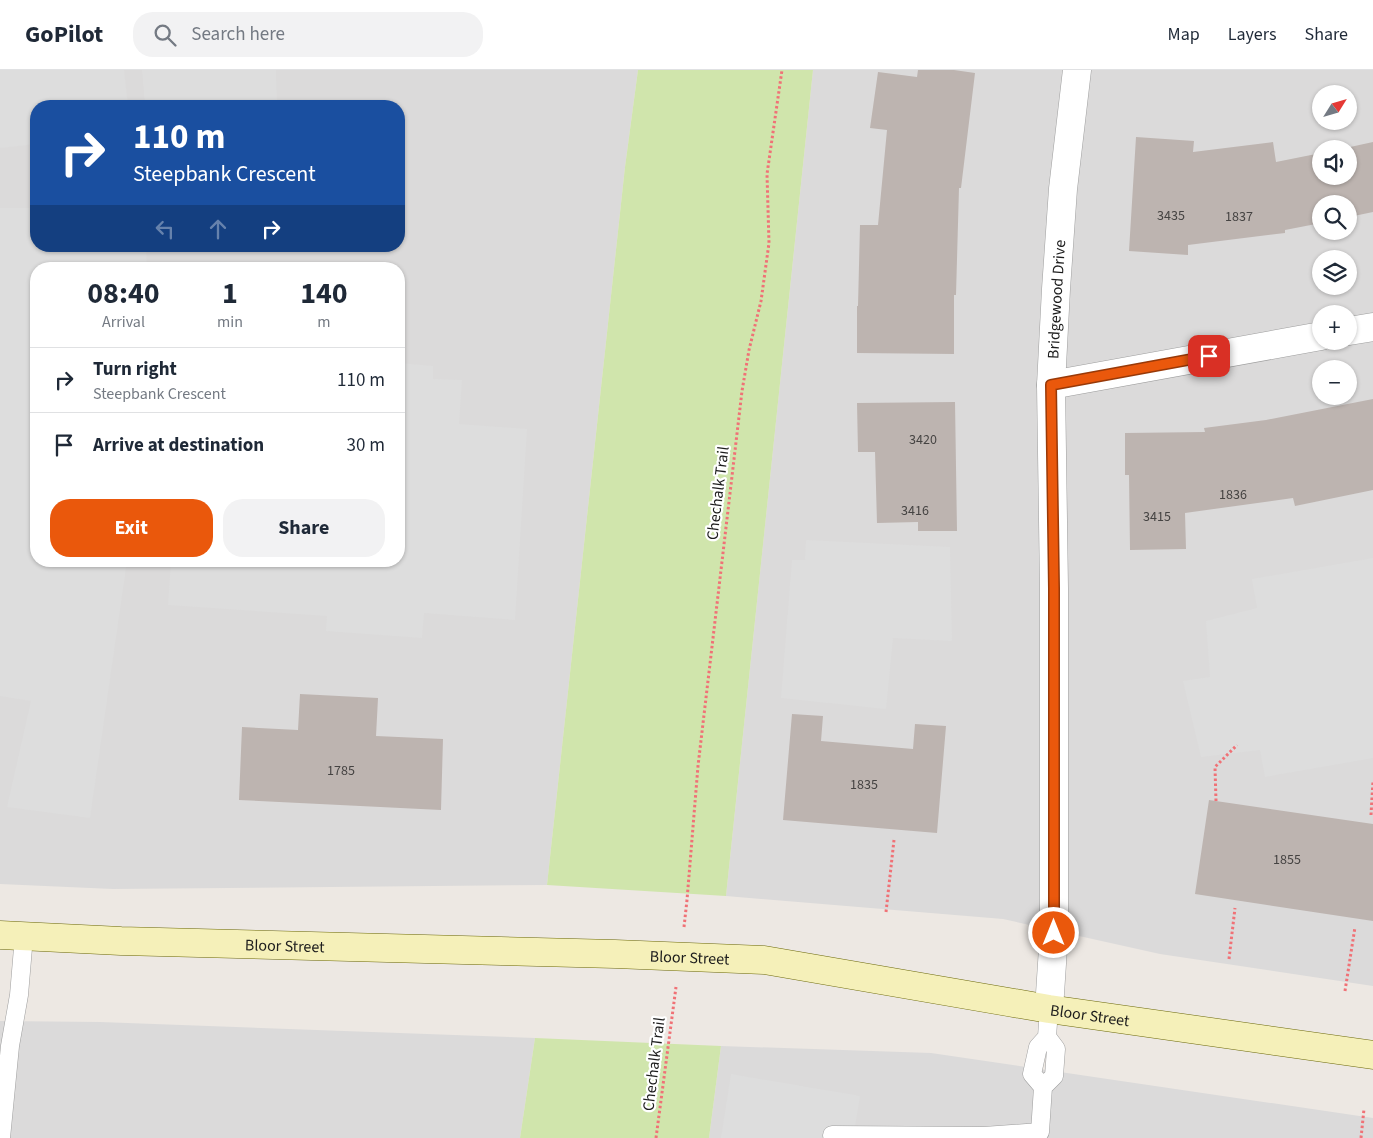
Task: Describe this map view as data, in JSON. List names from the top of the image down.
{
  "streets": {
    "main road": ["Bloor Street"],
    "street": ["Bridgewood Drive"],
    "path": ["Chechalk Trail"]
  },
  "crossings": [
    ["Bridgewood Drive", "Bloor Street"]
  ],
  "house_numbers": [
    "3435",
    "1837",
    "3420",
    "1836",
    "3416",
    "3415",
    "1785",
    "1835",
    "1855"
  ],
  "north": "top right",
  "page": {
    "header": "GoPilot",
    "search": "Search here",
    "nav": ["Map", "Layers", "Share"],
    "map_buttons": ["+", "−"],
    "turn": ["110 m", "Steepbank Crescent"],
    "eta": [
      "08:40",
      "Arrival",
      "1",
      "min",
      "140",
      "m"
    ],
    "list": [
      {
        "name": "Turn right",
        "note": "Steepbank Crescent",
        "value": "110 m"
      },
      {
        "name": "Arrive at destination",
        "value": "30 m"
      }
    ],
    "buttons": ["Exit", "Share"]
  }
}
